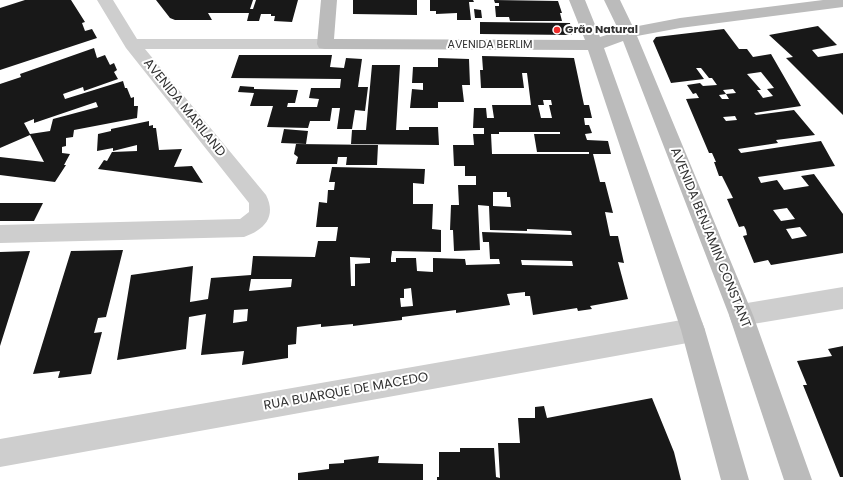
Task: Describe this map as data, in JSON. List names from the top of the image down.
{
  "streets": {
    "main road": ["AVENIDA BERLIM", "AVENIDA BENJAMIN CONSTANT"],
    "street": ["AVENIDA MARILAND", "RUA BUARQUE DE MACEDO"]
  },
  "crossings": [
    ["AVENIDA BERLIM", "AVENIDA MARILAND"],
    ["AVENIDA BERLIM", "AVENIDA BENJAMIN CONSTANT"]
  ],
  "places": ["Grão Natural"]
}
